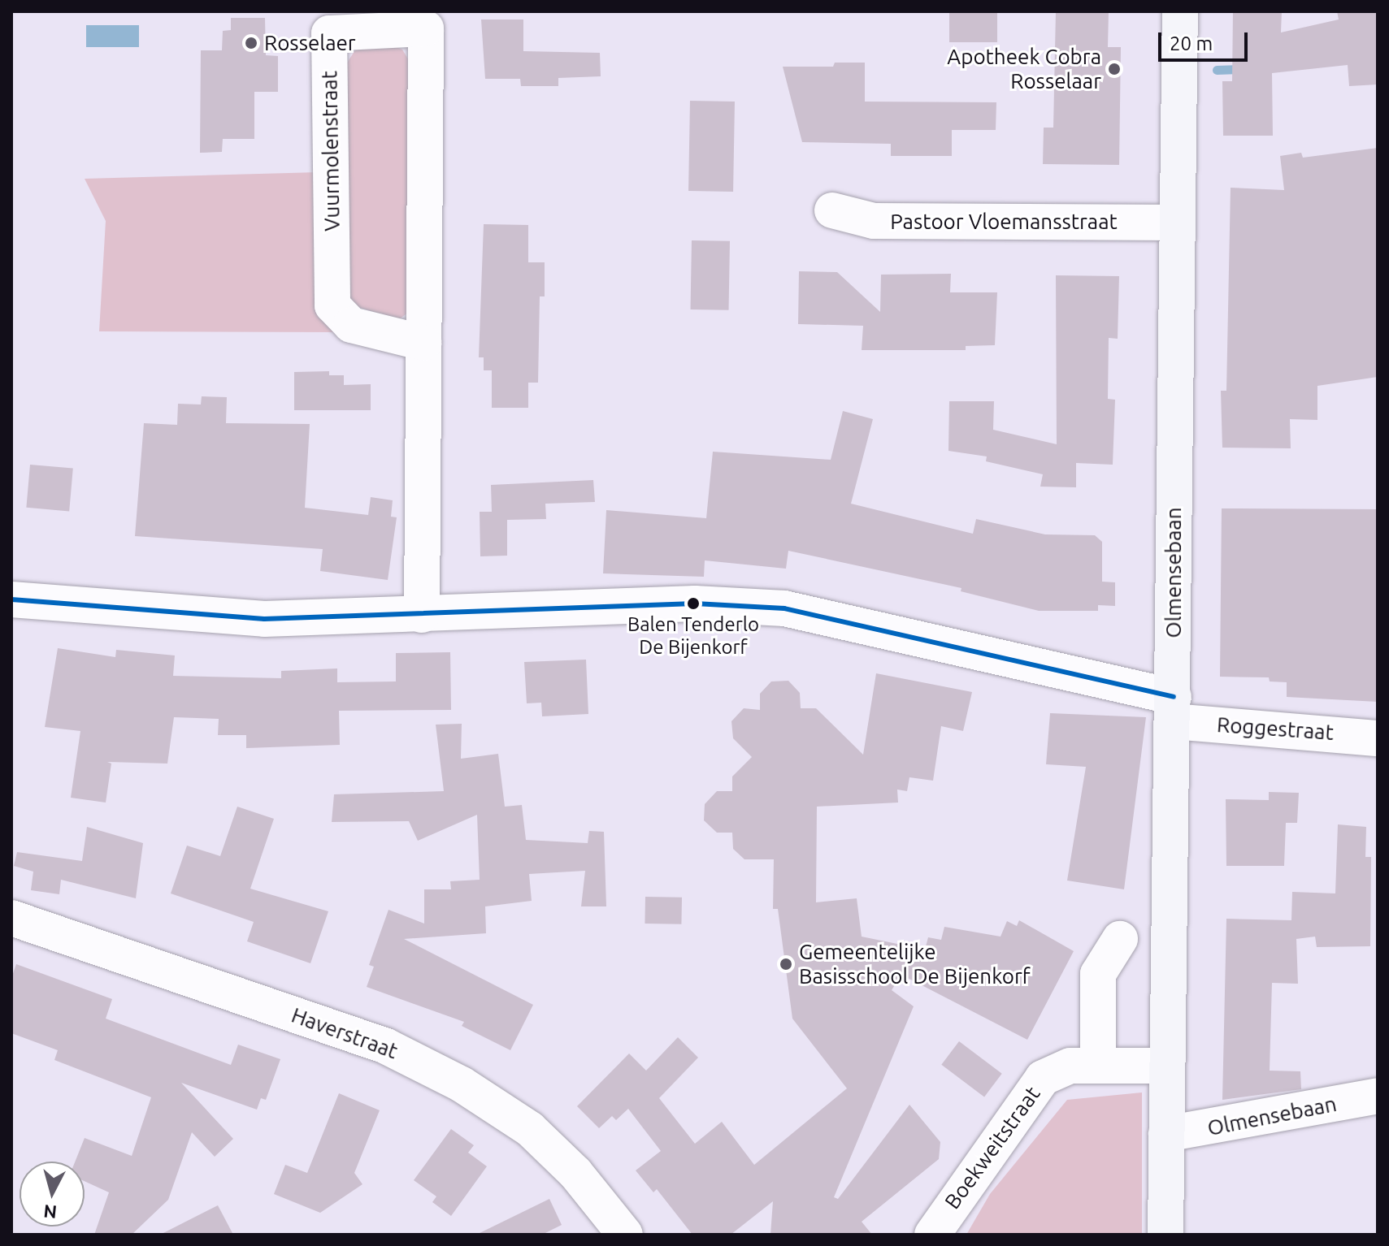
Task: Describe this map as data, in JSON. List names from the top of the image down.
{
  "streets": {
    "street": [
      "Vuurmolenstraat",
      "Pastoor Vloemansstraat",
      "Olmensebaan",
      "Roggestraat",
      "Haverstraat",
      "Boekweitstraat"
    ]
  },
  "crossings": [
    ["Vuurmolenstraat", "Roggestraat"],
    ["Pastoor Vloemansstraat", "Olmensebaan"],
    ["Olmensebaan", "Roggestraat"],
    ["Olmensebaan", "Boekweitstraat"]
  ],
  "places": [
    "Rosselaer",
    "Apotheek Cobra Rosselaar",
    "Balen Tenderlo De Bijenkorf",
    "Gemeentelijke Basisschool De Bijenkorf"
  ],
  "scale_bar": "20 m",
  "north": "bottom"
}
